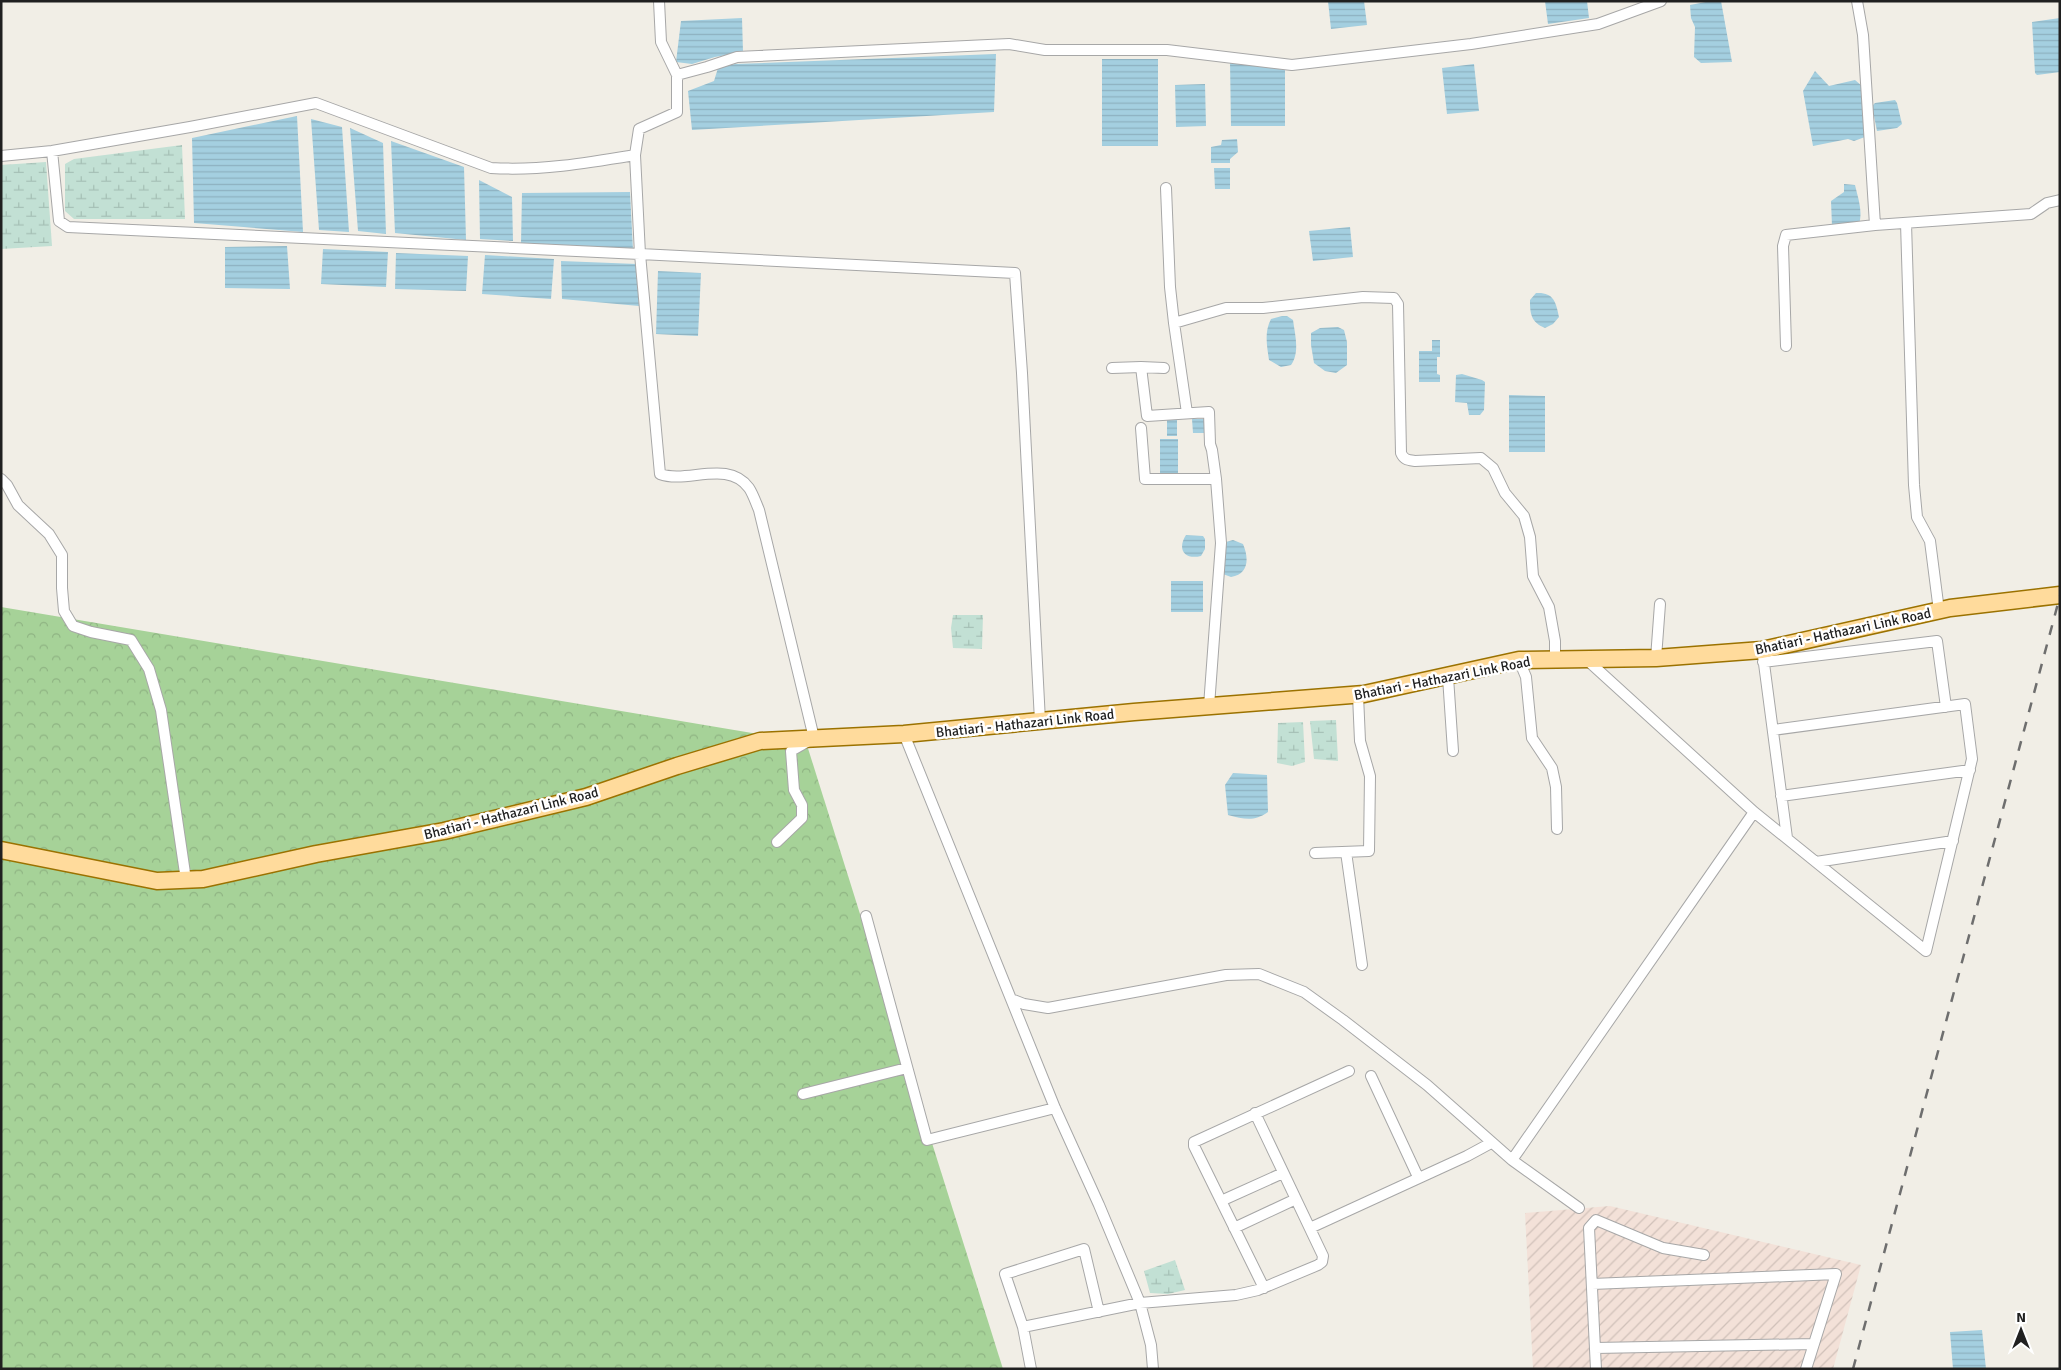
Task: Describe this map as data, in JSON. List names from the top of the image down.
{
  "streets": {
    "main road": ["Bhatiari - Hathazari Link Road"]
  },
  "north": "top"
}
